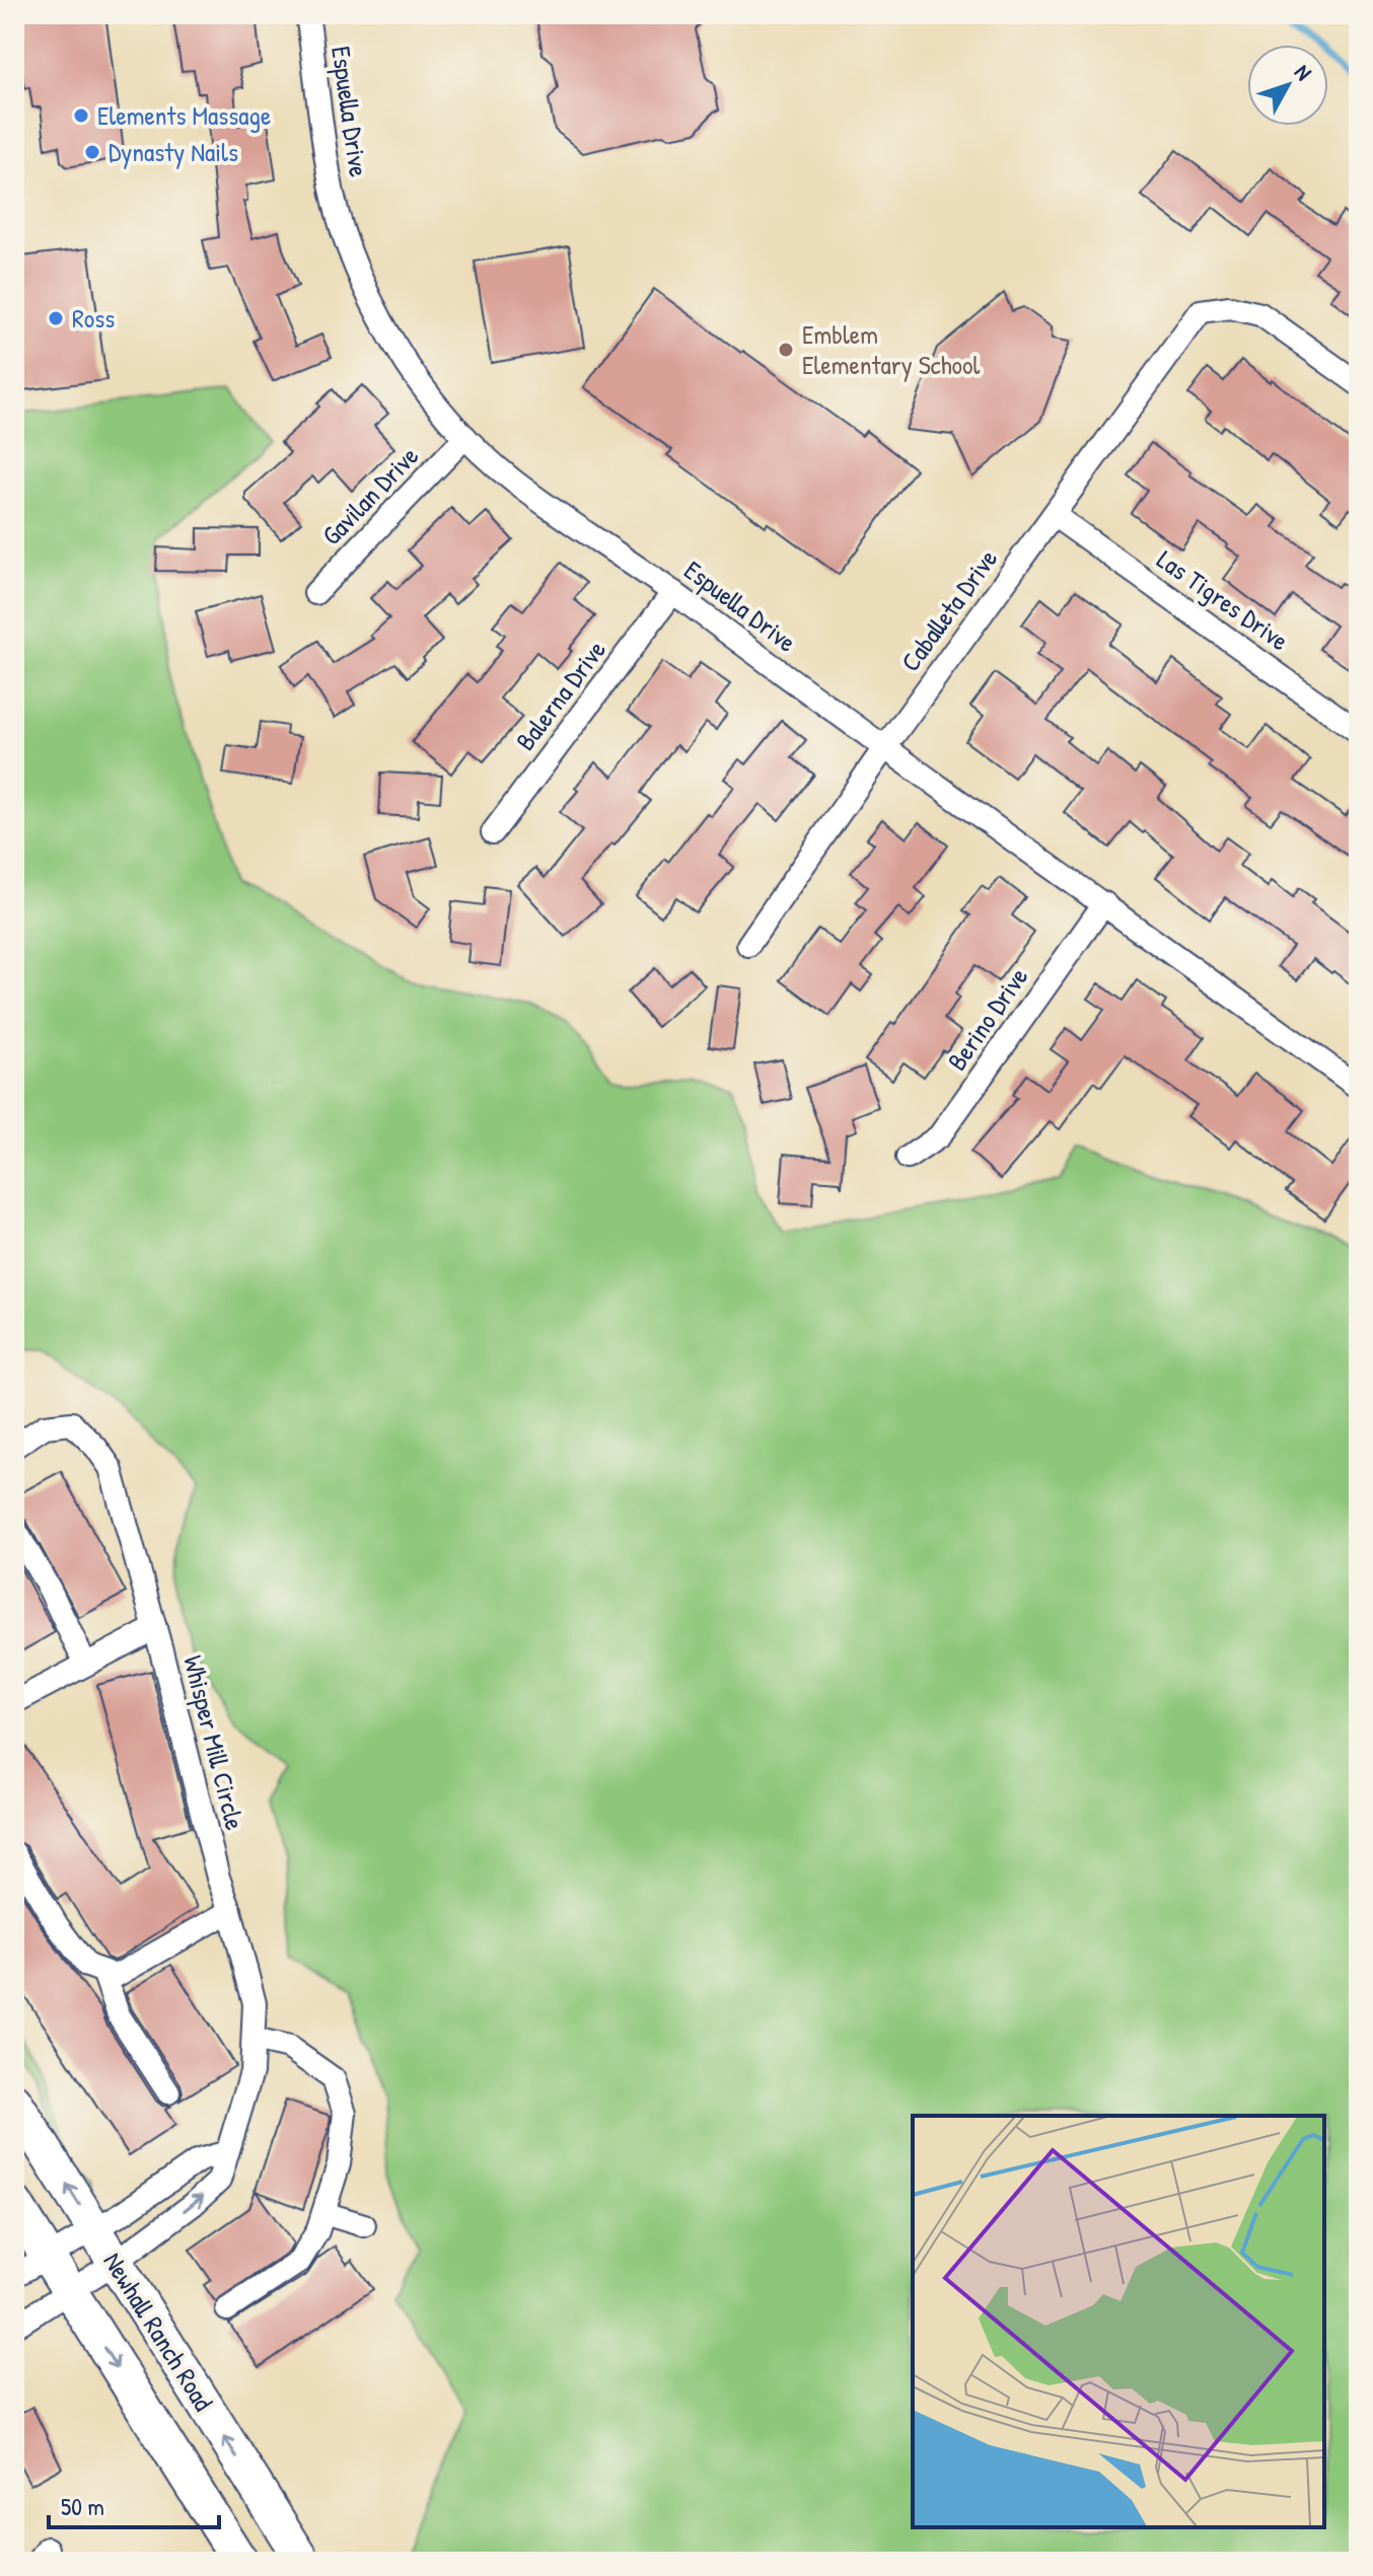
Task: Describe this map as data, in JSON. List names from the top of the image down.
{
  "streets": {
    "main road": ["Newhall Ranch Road"],
    "street": [
      "Espuella Drive",
      "Gavilan Drive",
      "Las Tigres Drive",
      "Caballeta Drive",
      "Balerna Drive",
      "Berino Drive",
      "Whisper Mill Circle"
    ]
  },
  "crossings": [
    ["Espuella Drive", "Gavilan Drive"],
    ["Espuella Drive", "Caballeta Drive"],
    ["Espuella Drive", "Balerna Drive"],
    ["Espuella Drive", "Berino Drive"],
    ["Las Tigres Drive", "Caballeta Drive"],
    ["Whisper Mill Circle", "Newhall Ranch Road"]
  ],
  "places": [
    "Elements Massage",
    "Dynasty Nails",
    "Ross",
    "Emblem Elementary School"
  ],
  "scale_bar": "50 m",
  "north": "top right"
}
